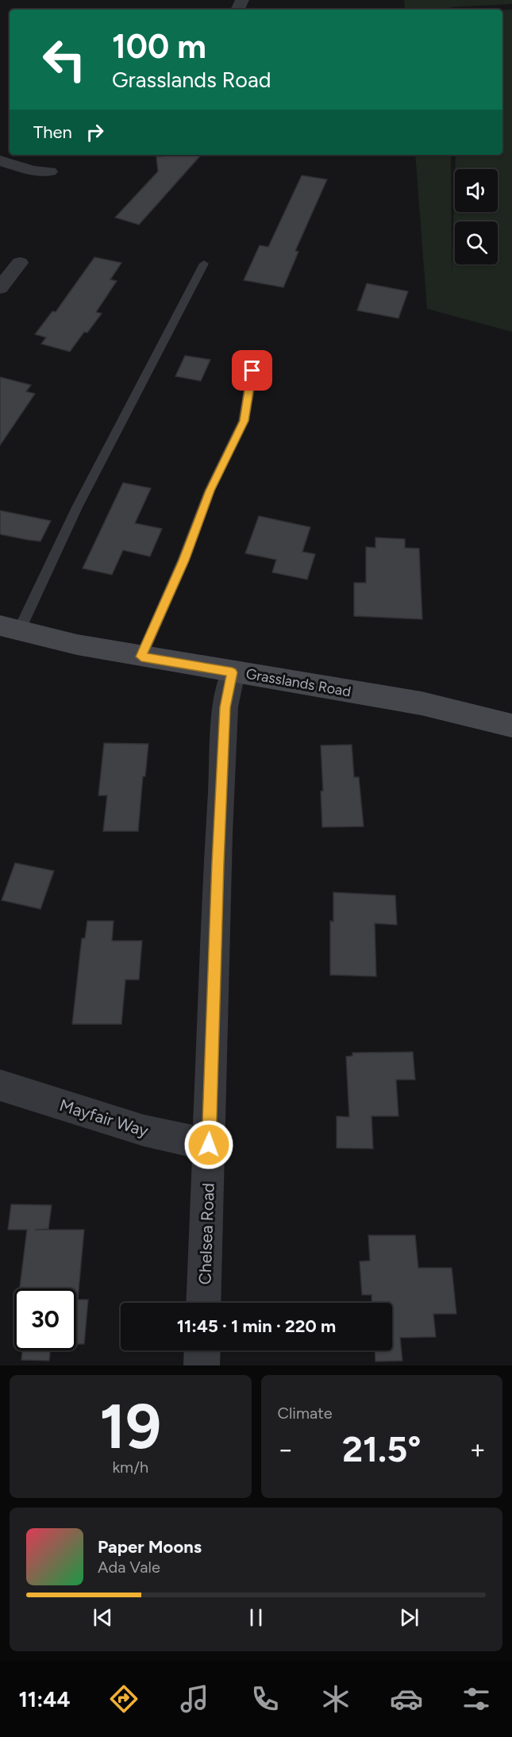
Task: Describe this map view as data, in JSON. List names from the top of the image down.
{
  "streets": {
    "main road": ["Grasslands Road"],
    "street": ["Mayfair Way", "Chelsea Road"]
  },
  "crossings": [
    ["Grasslands Road", "Chelsea Road"],
    ["Mayfair Way", "Chelsea Road"]
  ],
  "page": {
    "turn": ["100 m", "Grasslands Road"],
    "then": "Then",
    "limit": "30",
    "trip": "11:45 · 1 min · 220 m",
    "tile": [
      ["19", "km/h"],
      "Climate"
    ],
    "heat": ["−", "21.5°", "+"],
    "song": ["Paper Moons", "Ada Vale"],
    "tabs": "11:44"
  }
}
